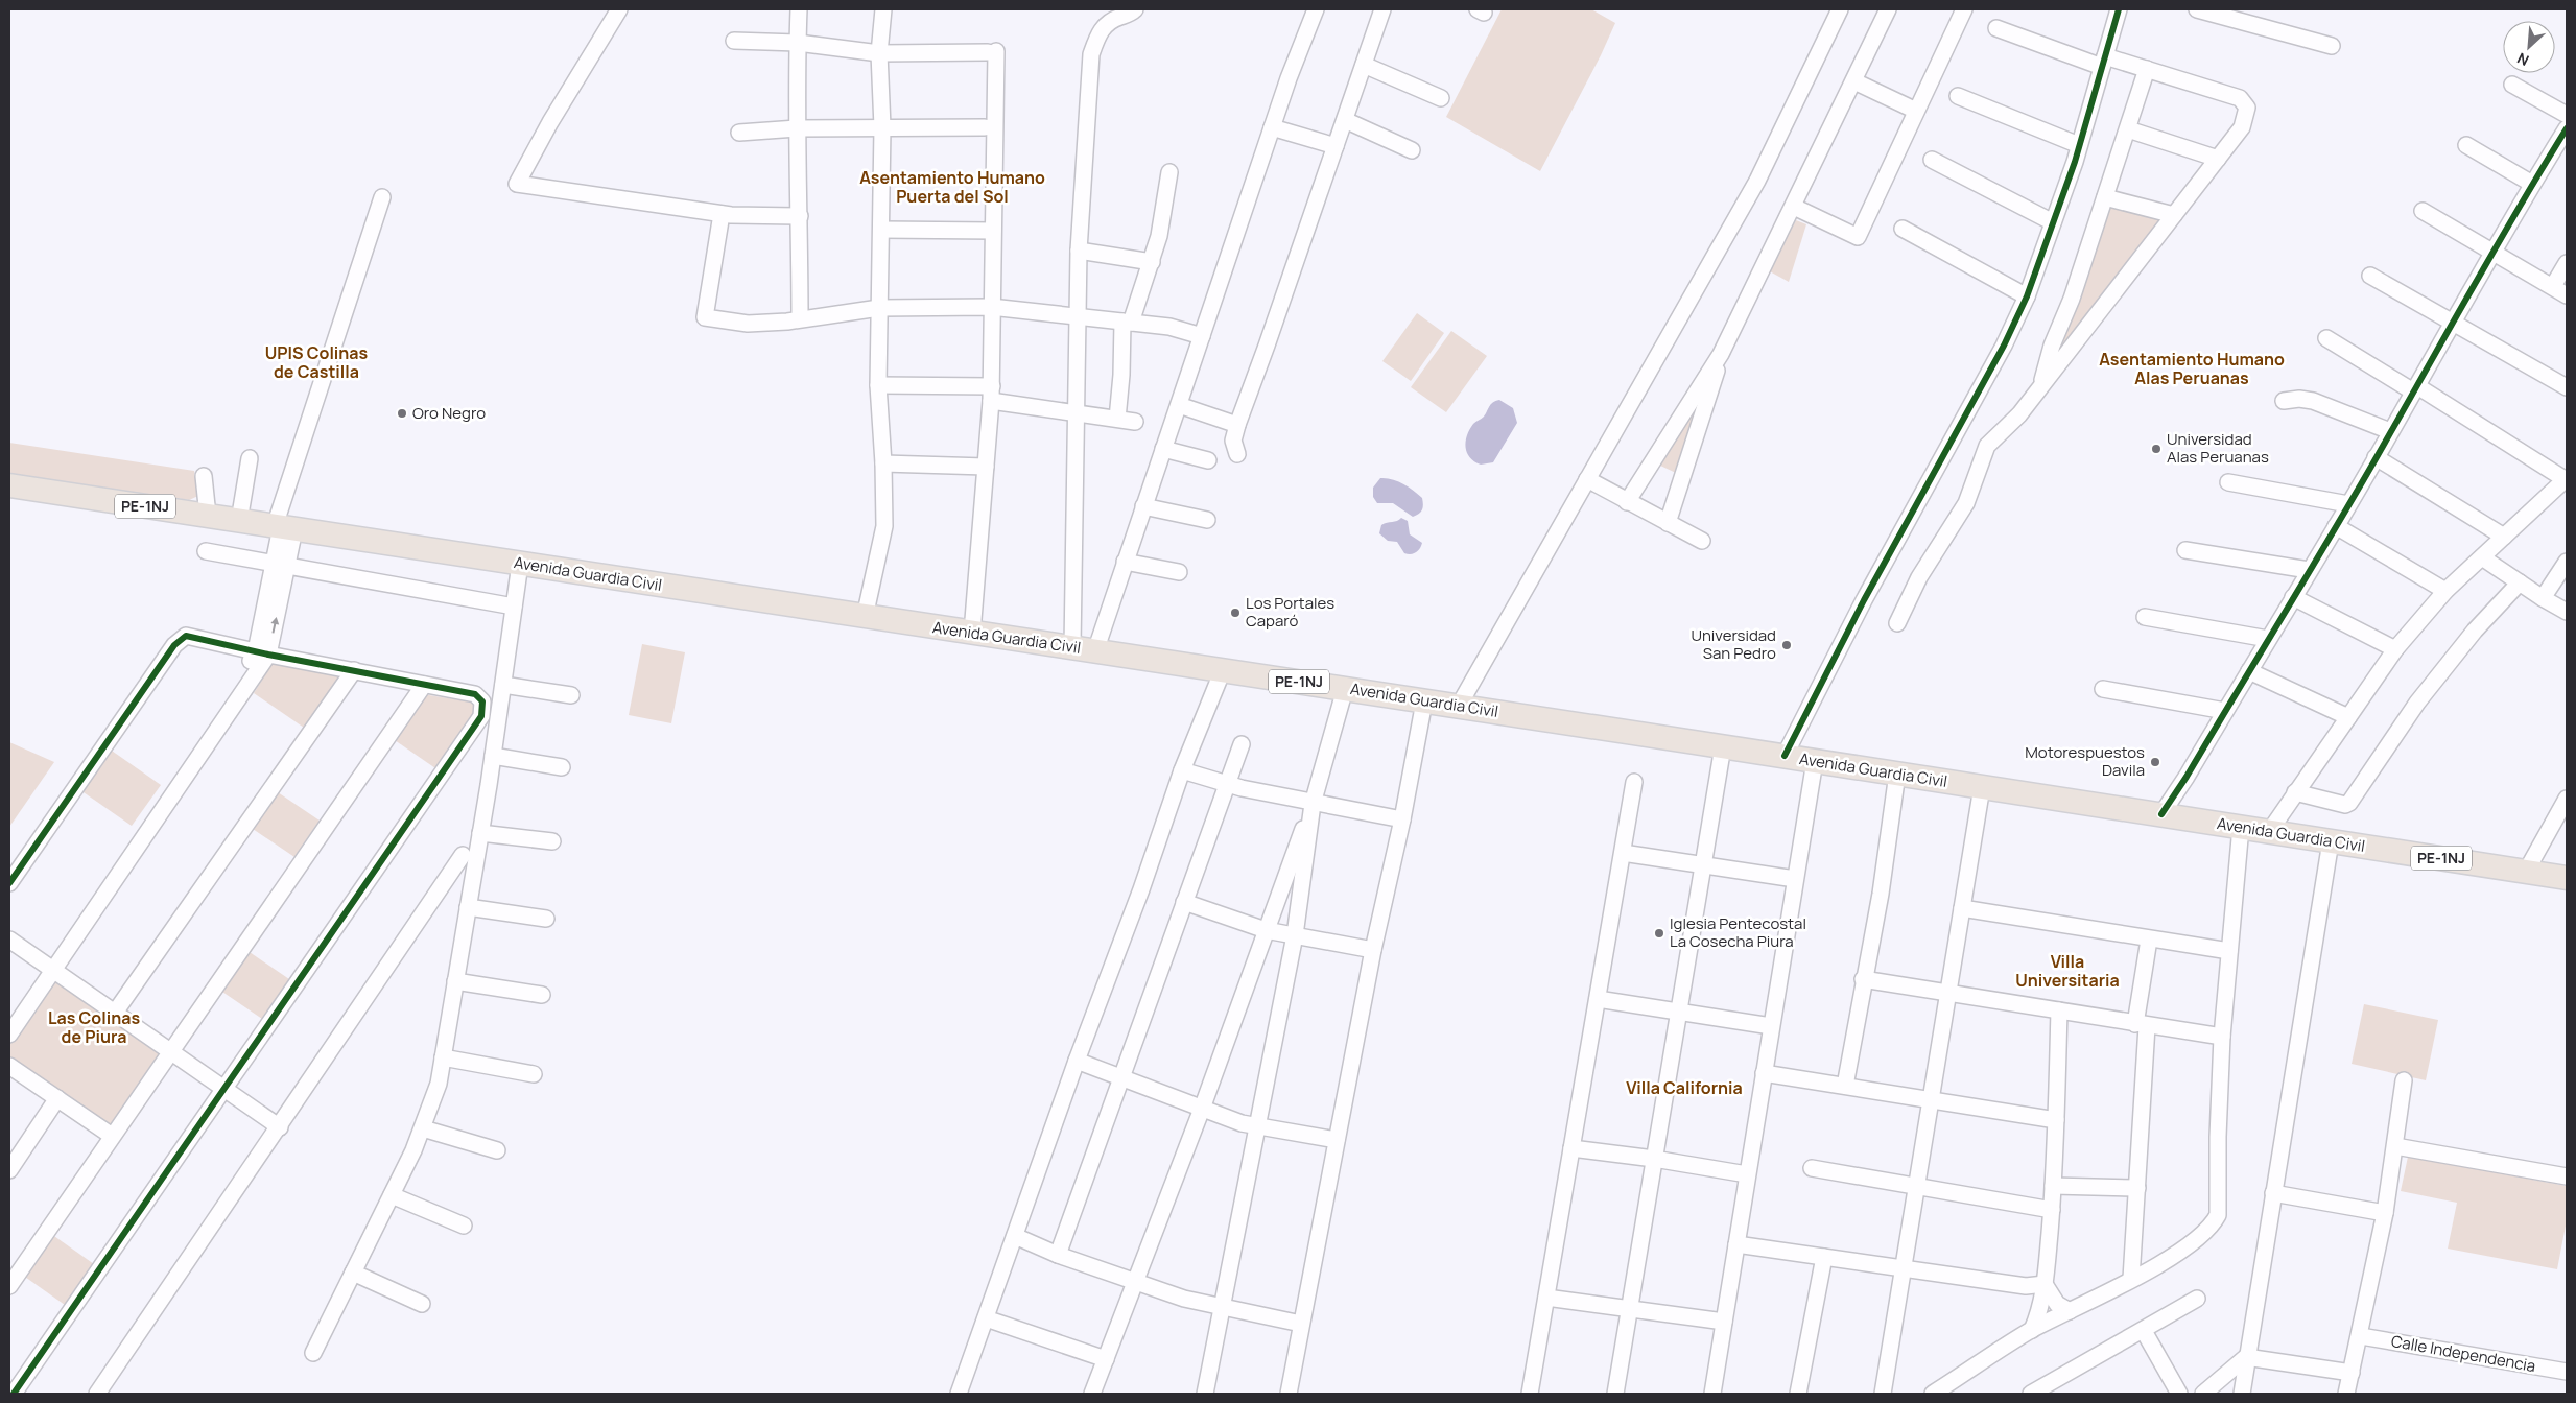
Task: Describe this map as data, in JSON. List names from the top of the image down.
{
  "streets": {
    "highway": ["PE-1NJ", "Avenida Guardia Civil"],
    "street": ["Calle Independencia"]
  },
  "crossings": [
    ["PE-1NJ", "Avenida Guardia Civil"]
  ],
  "districts": [
    "Asentamiento Humano Puerta del Sol",
    "UPIS Colinas de Castilla",
    "Asentamiento Humano Alas Peruanas",
    "Villa Universitaria",
    "Las Colinas de Piura",
    "Villa California"
  ],
  "places": [
    "Oro Negro",
    "Universidad Alas Peruanas",
    "Los Portales Caparó",
    "Universidad San Pedro",
    "Motorespuestos Davila",
    "Iglesia Pentecostal La Cosecha Piura"
  ],
  "north": "bottom left"
}
